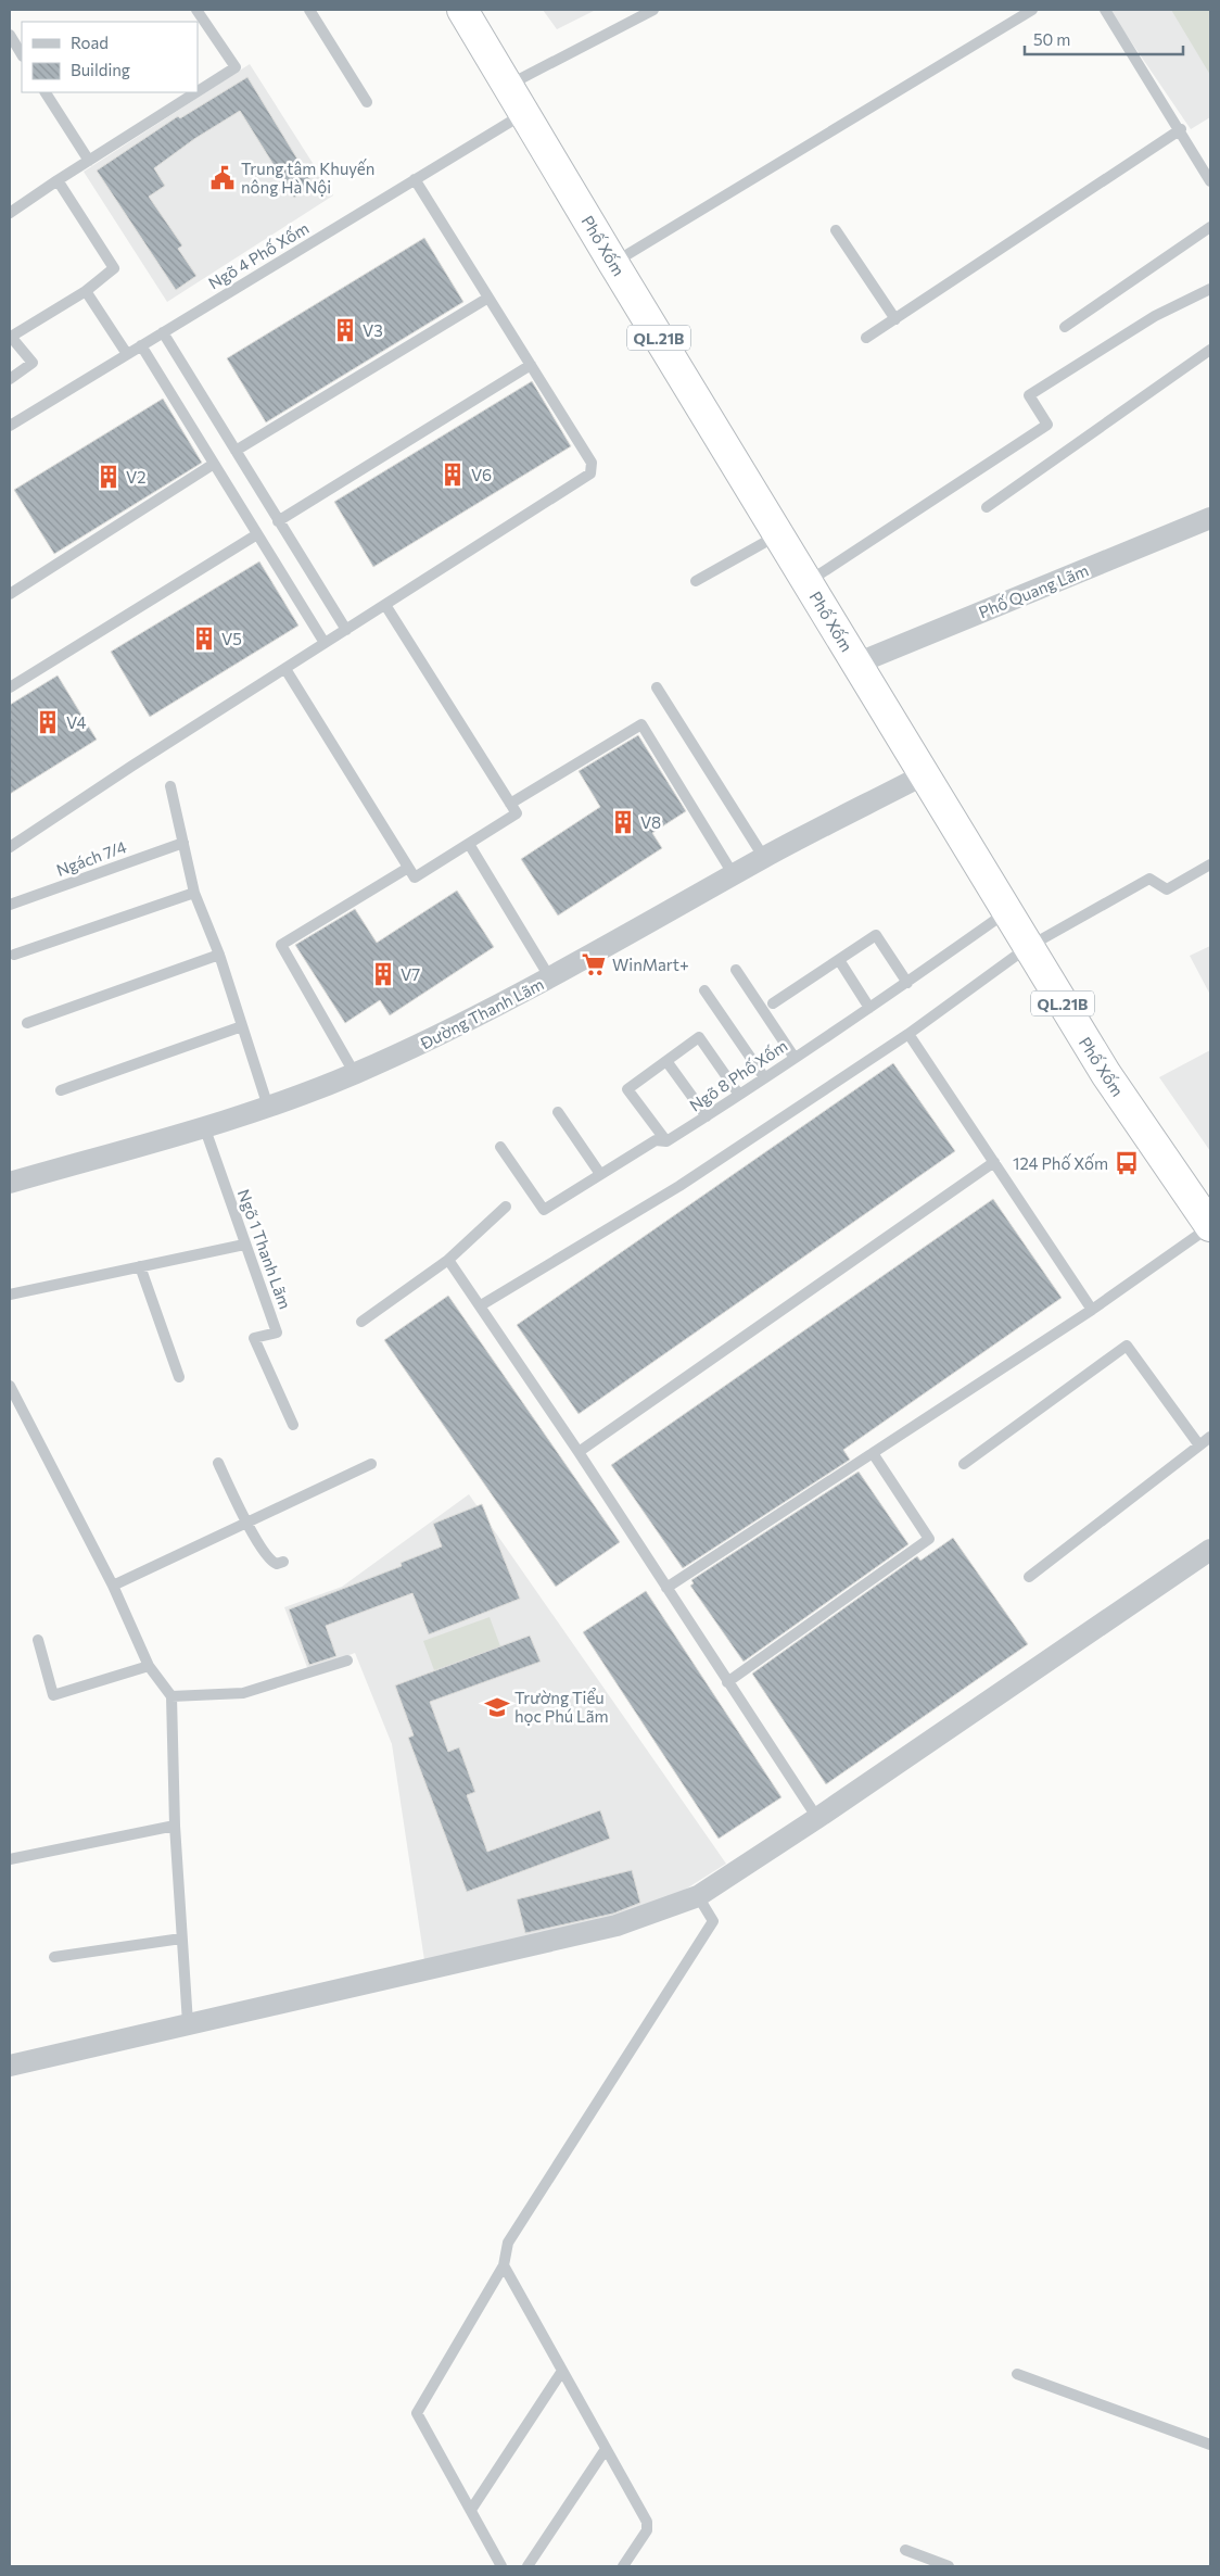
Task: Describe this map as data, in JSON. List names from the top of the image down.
{
  "streets": {
    "highway": ["Phố Xốm", "QL.21B"],
    "street": ["Phố Quang Lãm", "Đường Thanh Lãm"],
    "lane": [
      "Ngõ 4 Phố Xốm",
      "Ngách 7/4",
      "Ngõ 8 Phố Xốm",
      "Ngõ 1 Thanh Lãm"
    ]
  },
  "crossings": [
    ["Phố Xốm", "Ngõ 4 Phố Xốm"],
    ["Phố Xốm", "Phố Quang Lãm"],
    ["Phố Xốm", "Đường Thanh Lãm"],
    ["Phố Xốm", "Ngõ 8 Phố Xốm"],
    ["Đường Thanh Lãm", "Ngõ 1 Thanh Lãm"]
  ],
  "places": {
    "public building": ["Trung tâm Khuyến nông Hà Nội"],
    "building": [
      "V3",
      "V6",
      "V2",
      "V5",
      "V4",
      "V8",
      "V7"
    ],
    "supermarket": ["WinMart+"],
    "bus stop": ["124 Phố Xốm"],
    "school or university": ["Trường Tiểu học Phú Lãm"]
  },
  "legend": ["Road", "Building"],
  "scale_bar": "50 m"
}
